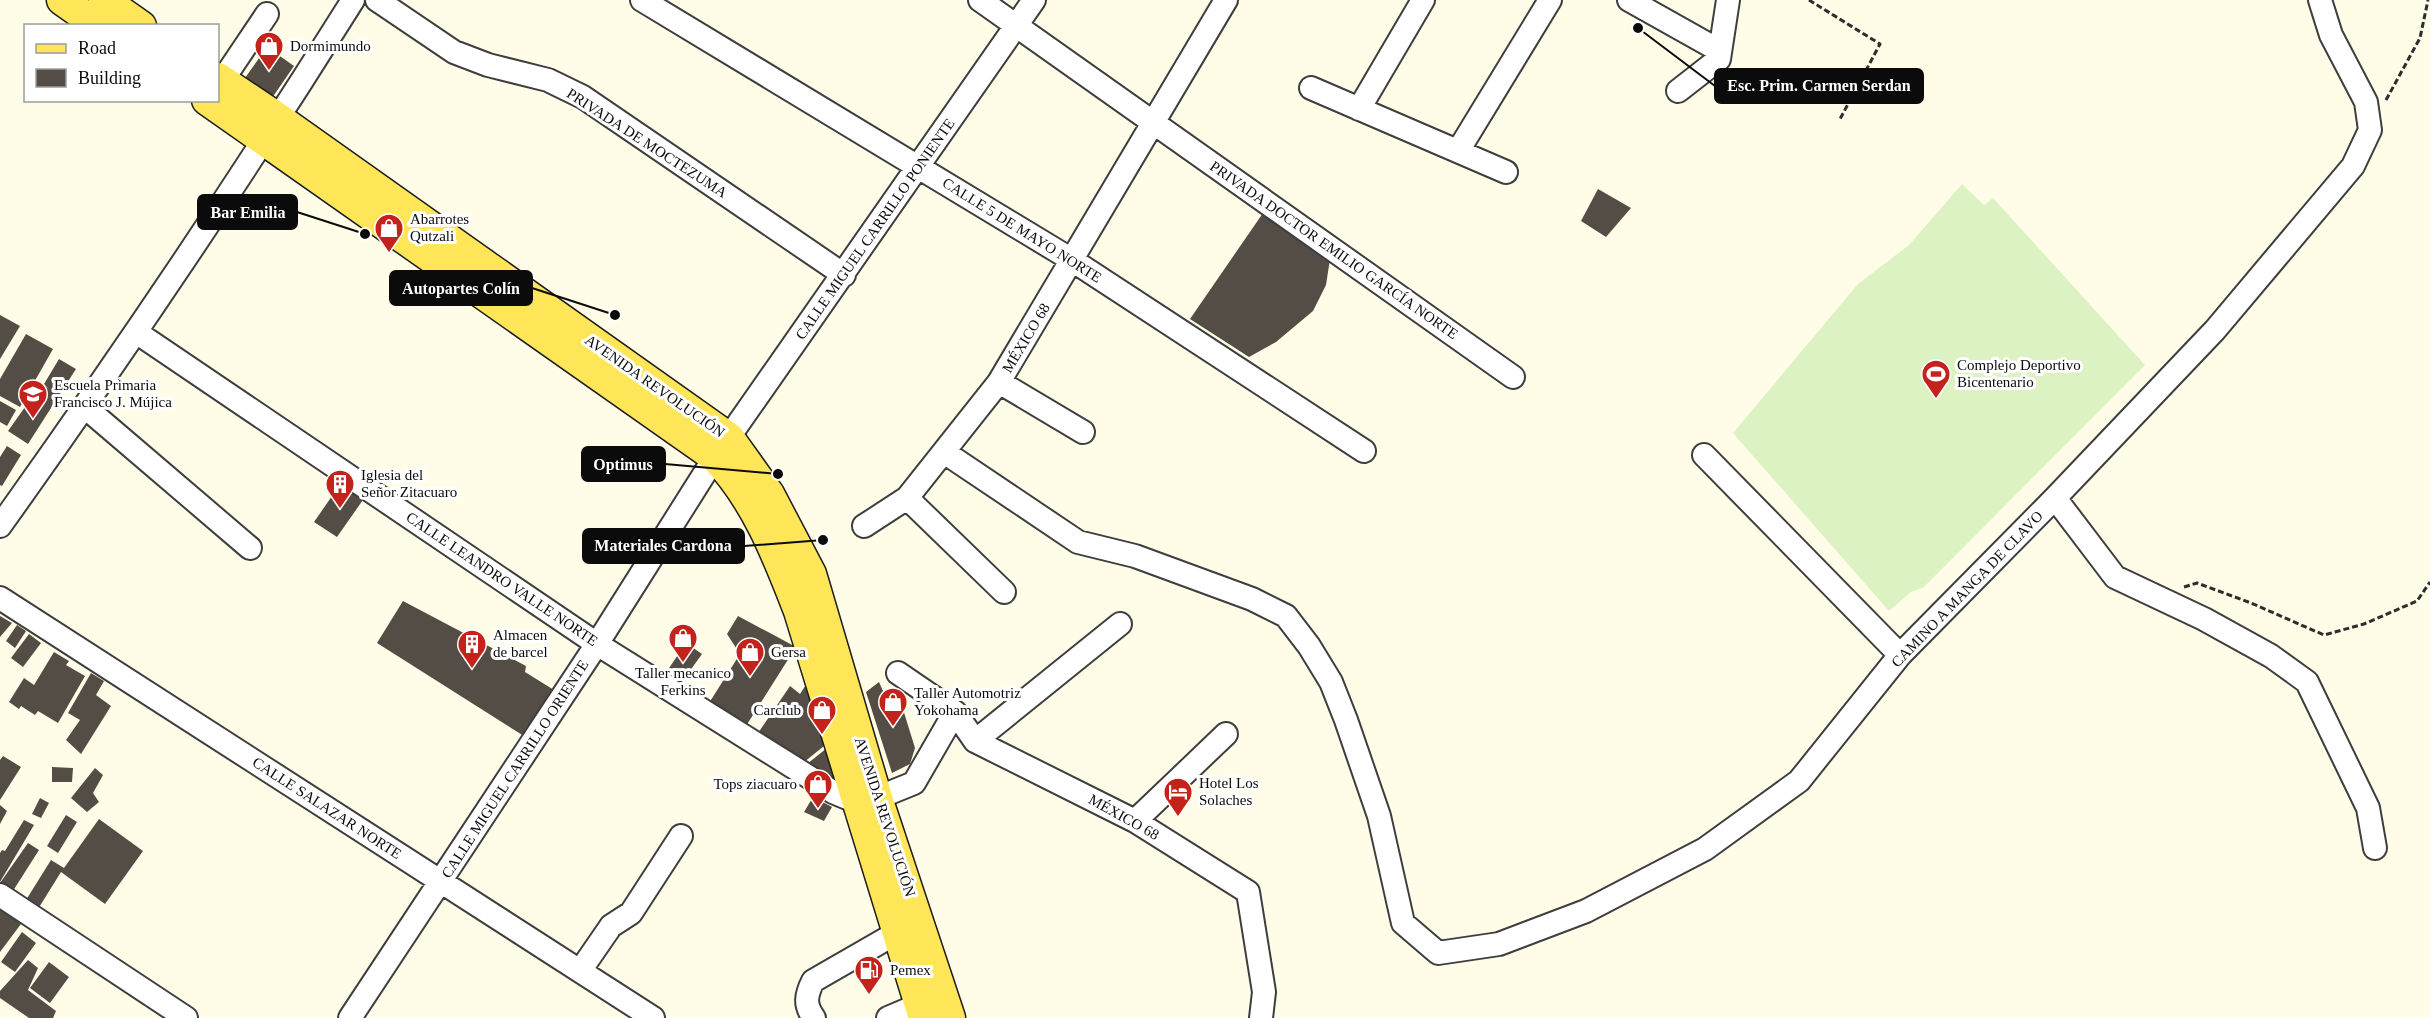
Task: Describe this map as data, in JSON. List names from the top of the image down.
{
  "streets": {
    "main road": ["AVENIDA REVOLUCIÓN"],
    "street": [
      "PRIVADA DE MOCTEZUMA",
      "CALLE MIGUEL CARRILLO PONIENTE",
      "CALLE 5 DE MAYO NORTE",
      "PRIVADA DOCTOR EMILIO GARCÍA NORTE",
      "MÉXICO 68",
      "CALLE LEANDRO VALLE NORTE",
      "CAMINO A MANGA DE CLAVO",
      "CALLE MIGUEL CARRILLO ORIENTE",
      "CALLE SALAZAR NORTE"
    ]
  },
  "crossings": [
    ["PRIVADA DE MOCTEZUMA", "CALLE MIGUEL CARRILLO PONIENTE"],
    ["CALLE MIGUEL CARRILLO PONIENTE", "CALLE 5 DE MAYO NORTE"],
    ["CALLE MIGUEL CARRILLO PONIENTE", "PRIVADA DOCTOR EMILIO GARCÍA NORTE"],
    ["CALLE MIGUEL CARRILLO PONIENTE", "AVENIDA REVOLUCIÓN"],
    ["CALLE MIGUEL CARRILLO PONIENTE", "CALLE MIGUEL CARRILLO ORIENTE"],
    ["CALLE 5 DE MAYO NORTE", "MÉXICO 68"],
    ["PRIVADA DOCTOR EMILIO GARCÍA NORTE", "MÉXICO 68"],
    ["MÉXICO 68", "CAMINO A MANGA DE CLAVO"],
    ["AVENIDA REVOLUCIÓN", "CALLE LEANDRO VALLE NORTE"],
    ["AVENIDA REVOLUCIÓN", "CALLE MIGUEL CARRILLO ORIENTE"],
    ["CALLE LEANDRO VALLE NORTE", "CALLE MIGUEL CARRILLO ORIENTE"],
    ["CALLE MIGUEL CARRILLO ORIENTE", "CALLE SALAZAR NORTE"]
  ],
  "places": {
    "other": [
      "Esc. Prim. Carmen Serdan",
      "Bar Emilia",
      "Autopartes Colín",
      "Optimus",
      "Materiales Cardona"
    ],
    "shop": [
      "Dormimundo",
      "Abarrotes Qutzali",
      "Taller mecanico Ferkins",
      "Gersa",
      "Taller Automotriz Yokohama",
      "Carclub",
      "Tops ziacuaro"
    ],
    "sports": ["Complejo Deportivo Bicentenario"],
    "school or university": ["Escuela Primaria Francisco J. Mújica"],
    "building": ["Iglesia del Señor Zitacuaro", "Almacen de barcel"],
    "hotel": ["Hotel Los Solaches"],
    "fuel station": ["Pemex"]
  },
  "legend": ["Road", "Building"]
}
